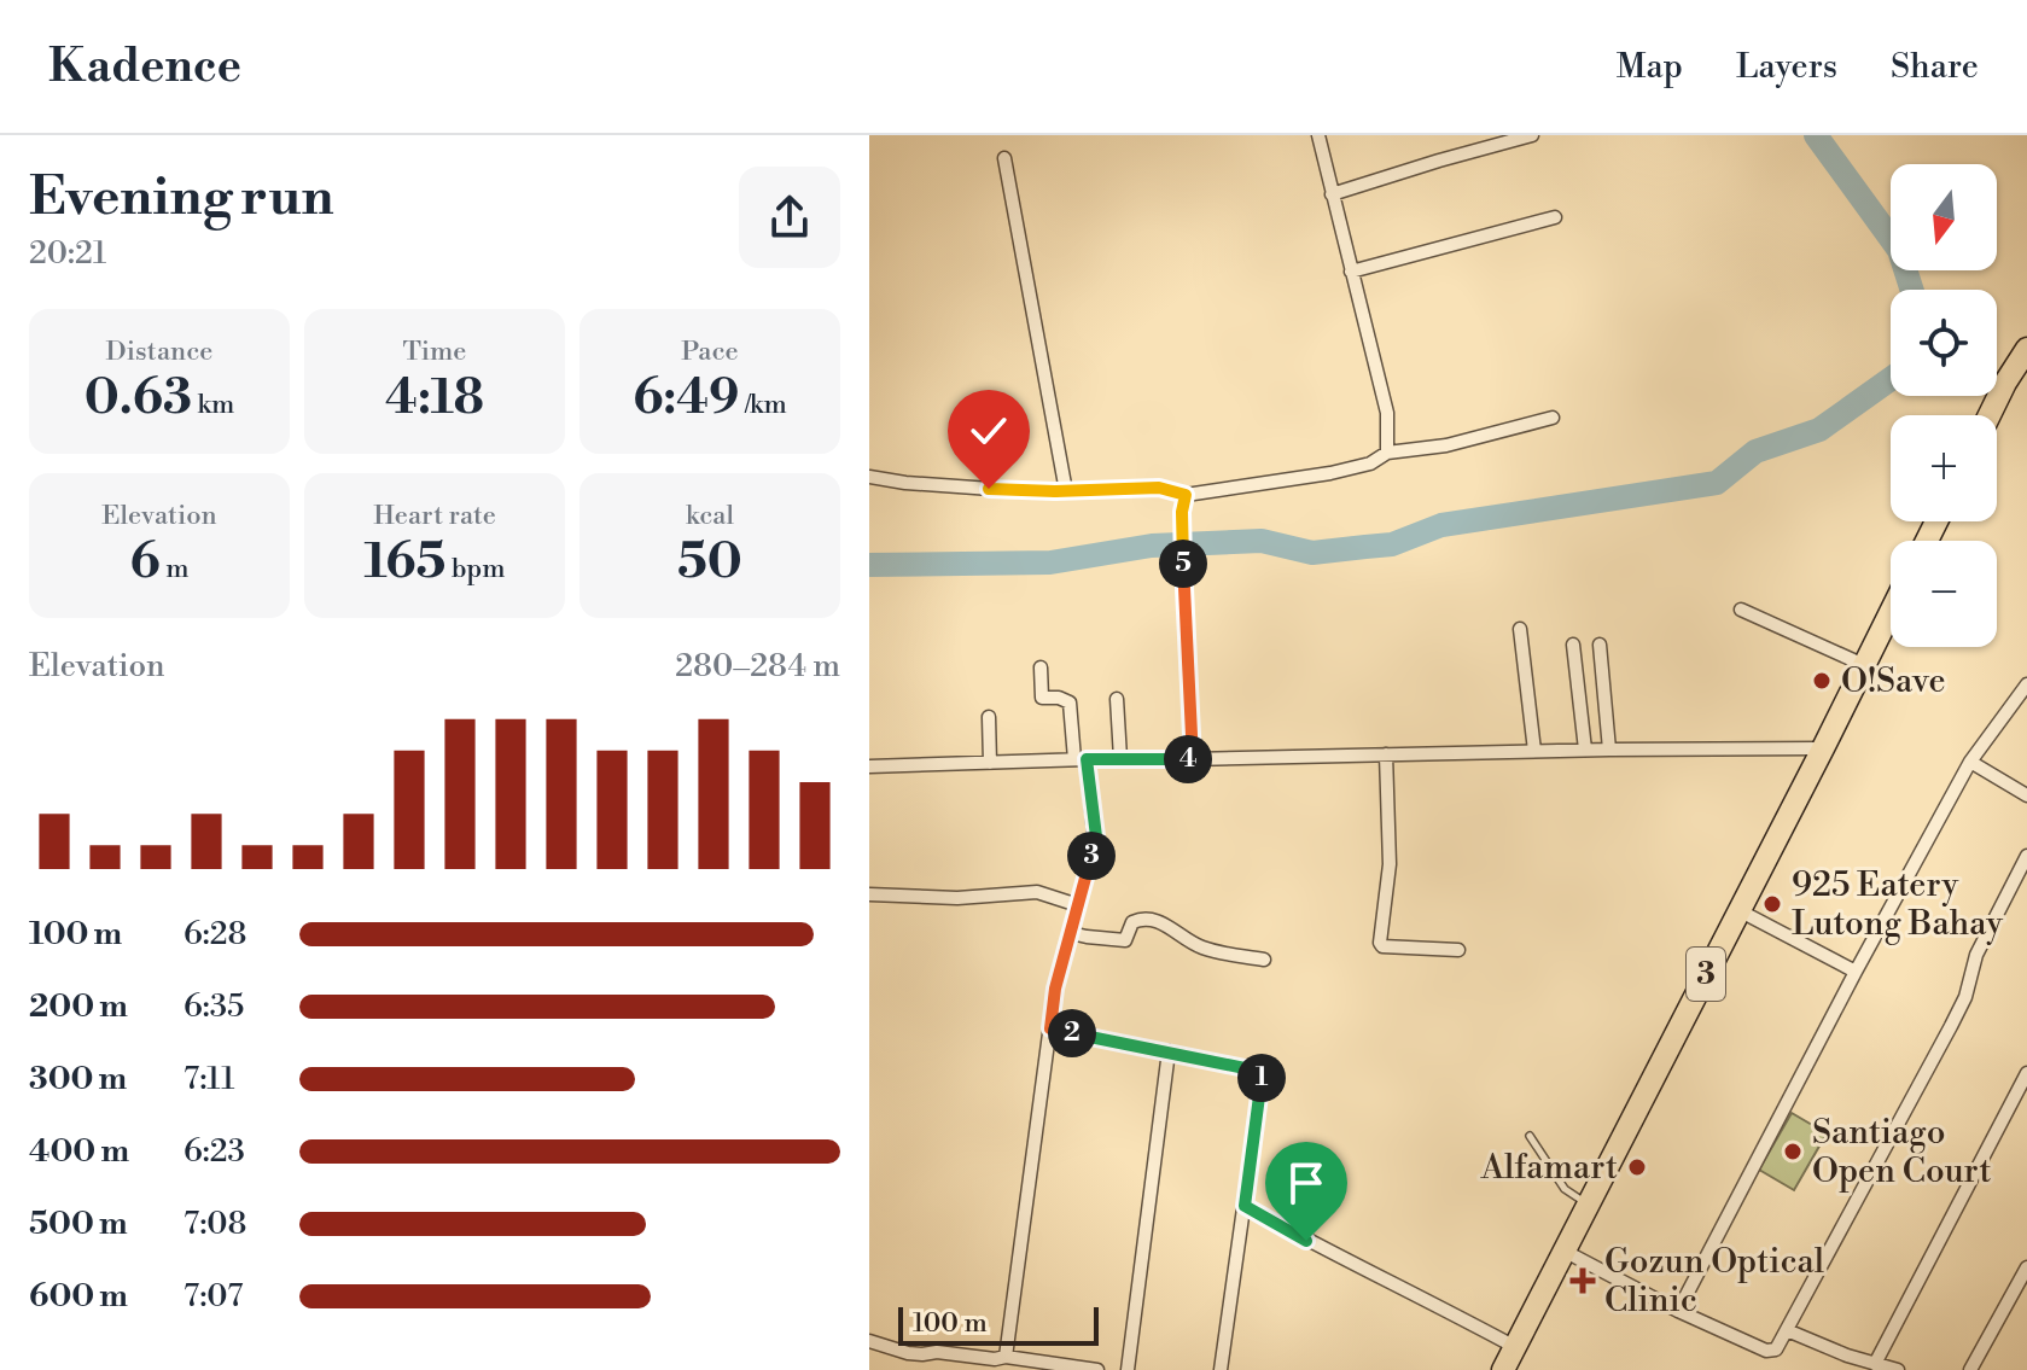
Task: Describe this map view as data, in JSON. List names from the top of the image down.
{
  "streets": {
    "highway": ["3"]
  },
  "places": {
    "other": [
      "O!Save",
      "925 Eatery Lutong Bahay",
      "Santiago Open Court",
      "Alfamart"
    ],
    "health": ["Gozun Optical Clinic"]
  },
  "scale_bar": "100 m",
  "north": "bottom",
  "page": {
    "header": "Kadence",
    "nav": ["Map", "Layers", "Share"],
    "heading": ["Evening run", "20:21"],
    "map_buttons": ["+", "−"],
    "stats": [
      ["Distance", "0.63 km"],
      ["Time", "4:18"],
      ["Pace", "6:49 /km"],
      ["Elevation", "6 m"],
      ["Heart rate", "165 bpm"],
      ["kcal", "50"]
    ],
    "pins": [
      "5",
      "4",
      "3",
      "2",
      "1"
    ],
    "chart": ["Elevation", "280–284 m"],
    "list": [
      {
        "name": "100 m",
        "note": "6:28"
      },
      {
        "name": "200 m",
        "note": "6:35"
      },
      {
        "name": "300 m",
        "note": "7:11"
      },
      {
        "name": "400 m",
        "note": "6:23"
      },
      {
        "name": "500 m",
        "note": "7:08"
      },
      {
        "name": "600 m",
        "note": "7:07"
      }
    ],
    "scale": "100 m"
  }
}
